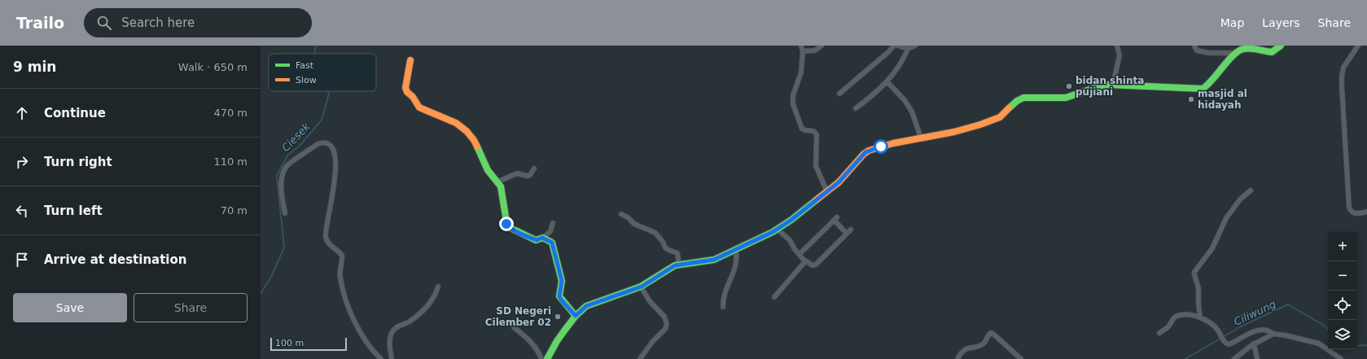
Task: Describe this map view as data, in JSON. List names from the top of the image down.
{
  "water": ["Ciesek", "Ciliwung"],
  "places": ["bidan shinta pujiani", "masjid al hidayah", "SD Negeri Cilember 02"],
  "legend": ["Fast", "Slow"],
  "scale_bar": "100 m",
  "page": {
    "header": "Trailo",
    "search": "Search here",
    "nav": ["Map", "Layers", "Share"],
    "heading": ["9 min", "Walk · 650 m"],
    "list": [
      ["Continue", "470 m"],
      ["Turn right", "110 m"],
      ["Turn left", "70 m"],
      "Arrive at destination"
    ],
    "map_buttons": ["+", "−"],
    "buttons": ["Save", "Share"],
    "scale": "100 m"
  }
}
